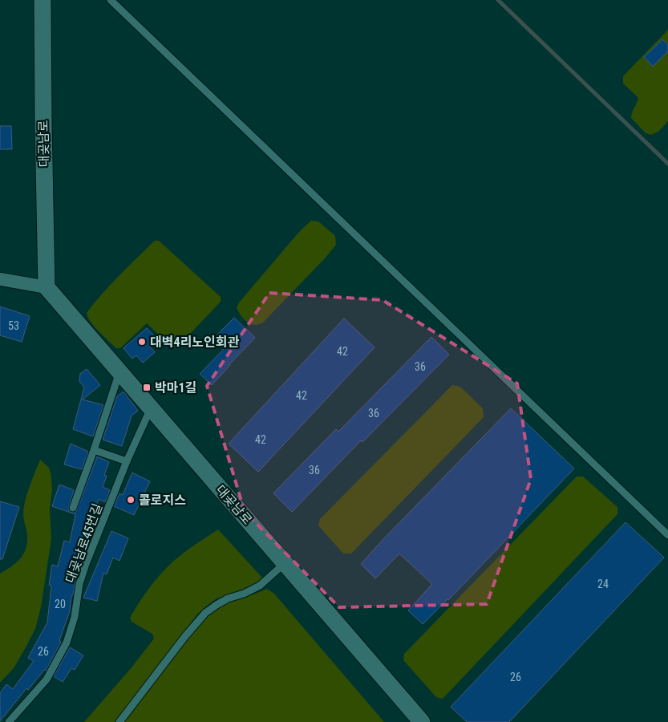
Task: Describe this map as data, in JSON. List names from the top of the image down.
{
  "streets": {
    "street": ["대곶남로"],
    "lane": ["대곶남로45번길"]
  },
  "crossings": [
    ["대곶남로", "대곶남로45번길"]
  ],
  "places": {
    "other": ["대벽4리노인회관", "콜로지스"],
    "transit": ["박마1길"]
  },
  "house_numbers": [
    "53",
    "42",
    "36",
    "42",
    "36",
    "42",
    "36",
    "24",
    "20",
    "26",
    "26"
  ]
}
